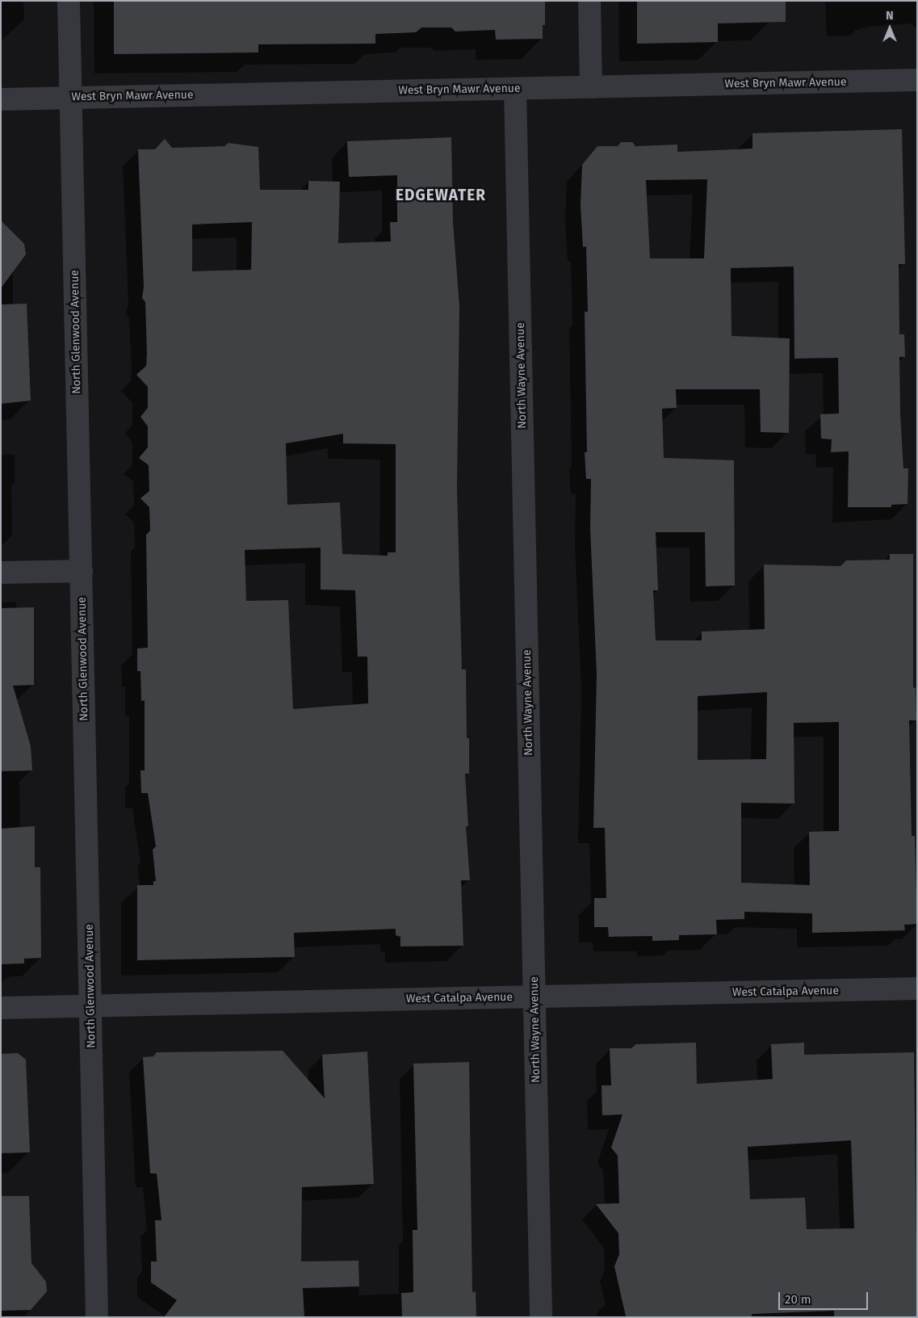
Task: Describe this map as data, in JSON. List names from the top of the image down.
{
  "streets": {
    "street": [
      "West Bryn Mawr Avenue",
      "North Glenwood Avenue",
      "North Wayne Avenue",
      "West Catalpa Avenue"
    ]
  },
  "crossings": [
    ["West Bryn Mawr Avenue", "North Glenwood Avenue"],
    ["West Bryn Mawr Avenue", "North Wayne Avenue"],
    ["North Glenwood Avenue", "West Catalpa Avenue"],
    ["North Wayne Avenue", "West Catalpa Avenue"]
  ],
  "districts": ["EDGEWATER"],
  "scale_bar": "20 m",
  "north": "top"
}
